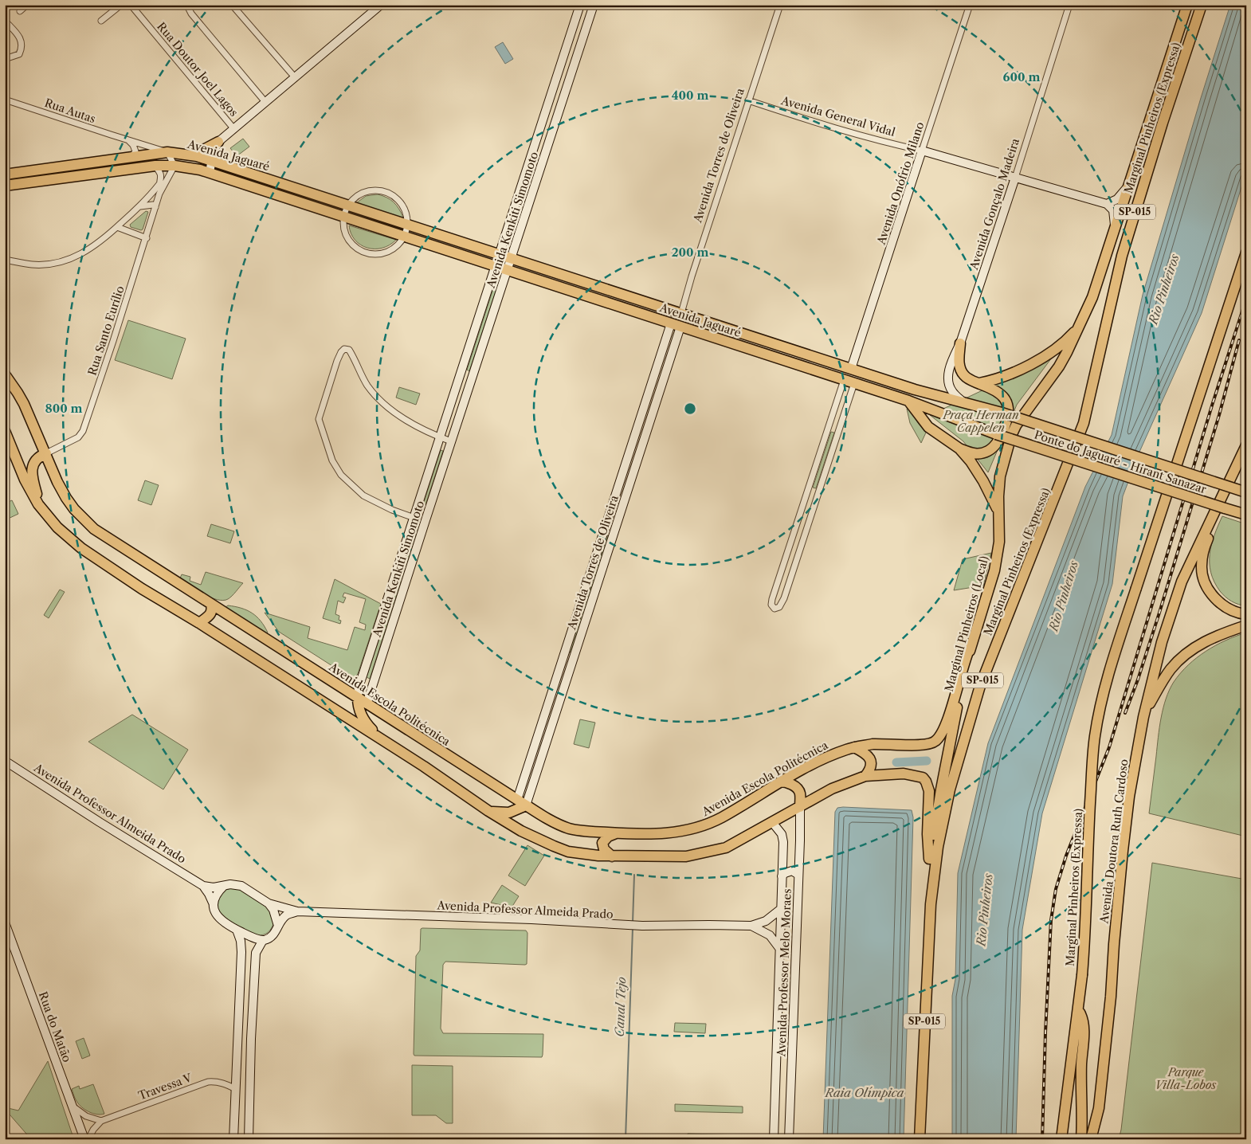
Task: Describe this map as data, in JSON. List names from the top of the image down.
{
  "streets": {
    "highway": [
      "Marginal Pinheiros (Expressa)",
      "Avenida Jaguaré",
      "SP-015",
      "Ponte do Jaguaré - Hirant Sanazar",
      "Marginal Pinheiros (Local)",
      "Avenida Escola Politécnica",
      "Avenida Doutora Ruth Cardoso"
    ],
    "street": [
      "Rua Doutor Joel Lagos",
      "Rua Autas",
      "Avenida General Vidal",
      "Avenida Torres de Oliveira",
      "Avenida Onófrio Milano",
      "Avenida Gonçalo Madeira",
      "Avenida Kenkiti Simomoto",
      "Rua Santo Eurílio",
      "Avenida Professor Almeida Prado",
      "Avenida Professor Melo Moraes",
      "Rua do Matão",
      "Travessa V"
    ]
  },
  "crossings": [
    ["Rua Autas", "Avenida Jaguaré"],
    ["Avenida General Vidal", "Avenida Torres de Oliveira"],
    ["Avenida General Vidal", "Avenida Onófrio Milano"],
    ["Avenida General Vidal", "Avenida Gonçalo Madeira"],
    ["Marginal Pinheiros (Expressa)", "Marginal Pinheiros (Local)"],
    ["Avenida Jaguaré", "Avenida Torres de Oliveira"],
    ["Avenida Jaguaré", "Avenida Onófrio Milano"],
    ["Avenida Jaguaré", "Avenida Gonçalo Madeira"],
    ["Avenida Jaguaré", "Avenida Kenkiti Simomoto"],
    ["Avenida Jaguaré", "Rua Santo Eurílio"],
    ["Avenida Jaguaré", "Ponte do Jaguaré - Hirant Sanazar"],
    ["Avenida Torres de Oliveira", "Avenida Escola Politécnica"],
    ["Avenida Kenkiti Simomoto", "Avenida Escola Politécnica"],
    ["Rua Santo Eurílio", "Avenida Escola Politécnica"],
    ["Marginal Pinheiros (Local)", "Avenida Escola Politécnica"],
    ["Avenida Professor Almeida Prado", "Avenida Professor Melo Moraes"]
  ],
  "water": ["Rio Pinheiros", "Canal Tejo", "Raia Olímpica"],
  "parks": ["Praça Herman Cappelen", "Parque Villa-Lobos"],
  "rings": [
    "600 m",
    "400 m",
    "200 m",
    "800 m"
  ]
}
